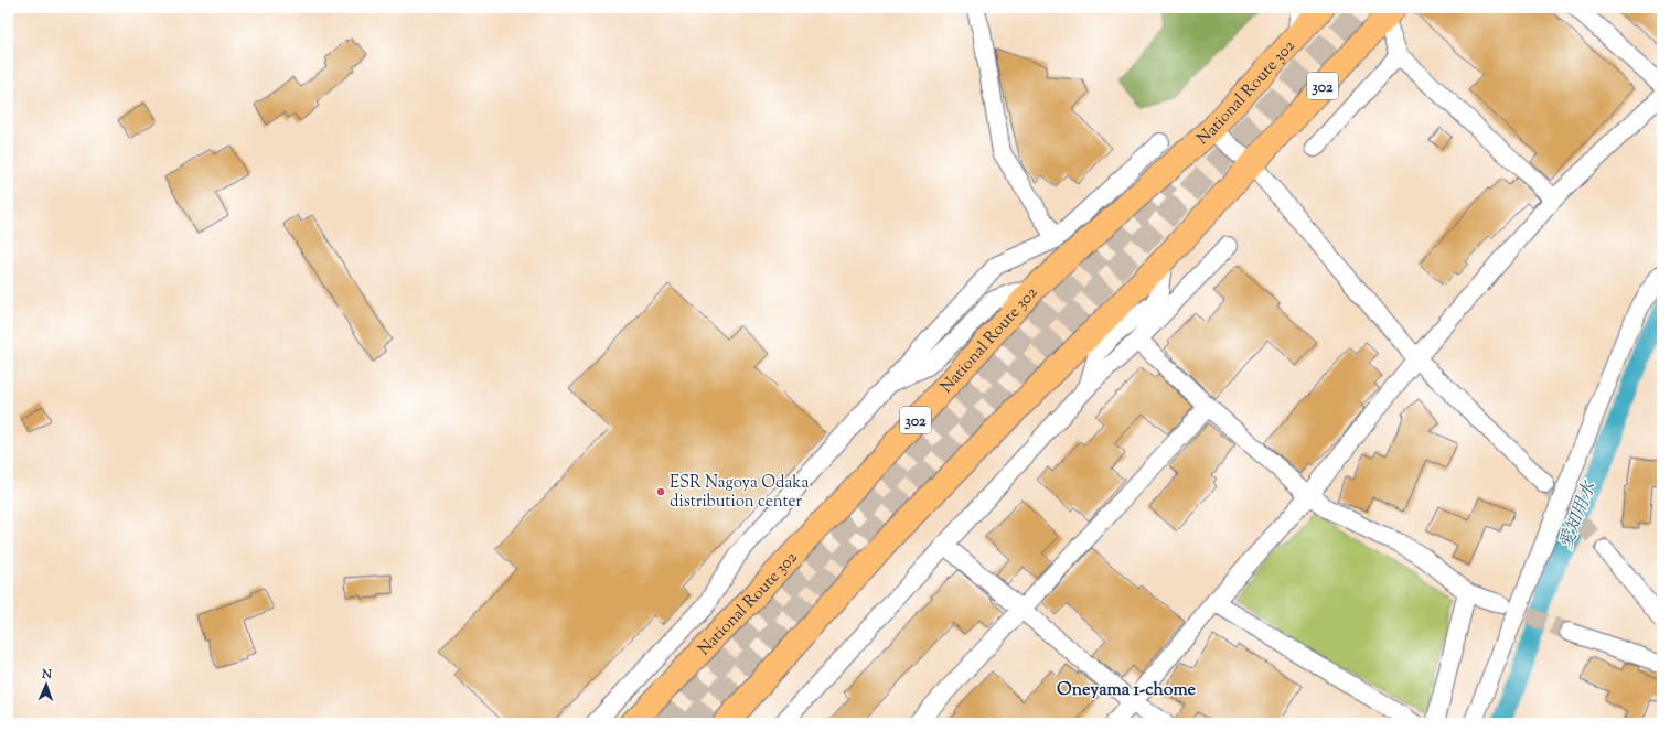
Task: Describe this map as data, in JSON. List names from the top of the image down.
{
  "streets": {
    "highway": ["302", "National Route 302"]
  },
  "districts": ["Oneyama 1-chome"],
  "water": ["愛知用水"],
  "places": ["ESR Nagoya Odaka distribution center"],
  "north": "top"
}
